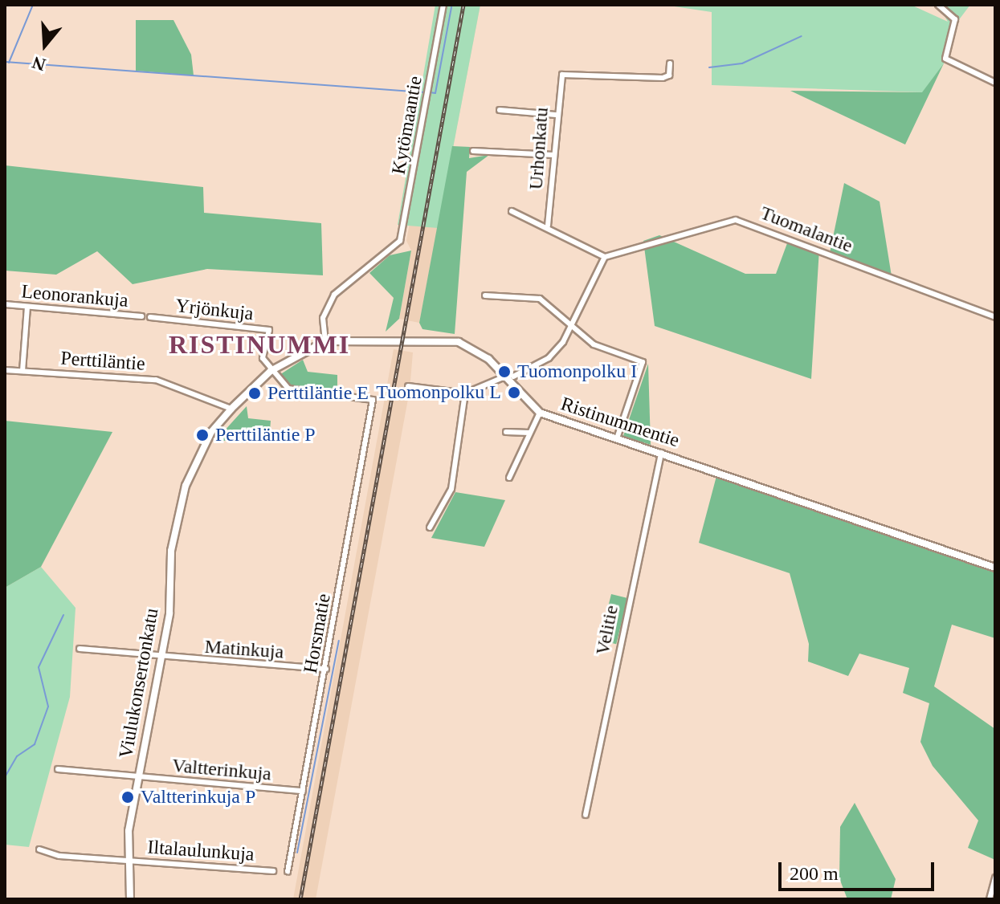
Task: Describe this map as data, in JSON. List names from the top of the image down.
{
  "streets": {
    "street": [
      "Kytömaantie",
      "Urhonkatu",
      "Tuomalantie",
      "Leonorankuja",
      "Yrjönkuja",
      "Perttiläntie",
      "Ristinummentie",
      "Velitie",
      "Horsmatie",
      "Matinkuja",
      "Viulukonsertonkatu",
      "Valtterinkuja",
      "Iltalaulunkuja"
    ]
  },
  "crossings": [
    ["Kytömaantie", "Ristinummentie"],
    ["Yrjönkuja", "Ristinummentie"],
    ["Yrjönkuja", "Horsmatie"],
    ["Perttiläntie", "Ristinummentie"],
    ["Perttiläntie", "Viulukonsertonkatu"],
    ["Ristinummentie", "Velitie"],
    ["Ristinummentie", "Horsmatie"],
    ["Ristinummentie", "Viulukonsertonkatu"],
    ["Horsmatie", "Matinkuja"],
    ["Horsmatie", "Valtterinkuja"],
    ["Matinkuja", "Viulukonsertonkatu"],
    ["Viulukonsertonkatu", "Valtterinkuja"],
    ["Viulukonsertonkatu", "Iltalaulunkuja"]
  ],
  "districts": ["RISTINUMMI"],
  "places": [
    "Tuomonpolku I",
    "Tuomonpolku L",
    "Perttiläntie E",
    "Perttiläntie P",
    "Valtterinkuja P"
  ],
  "scale_bar": "200 m",
  "north": "bottom"
}
